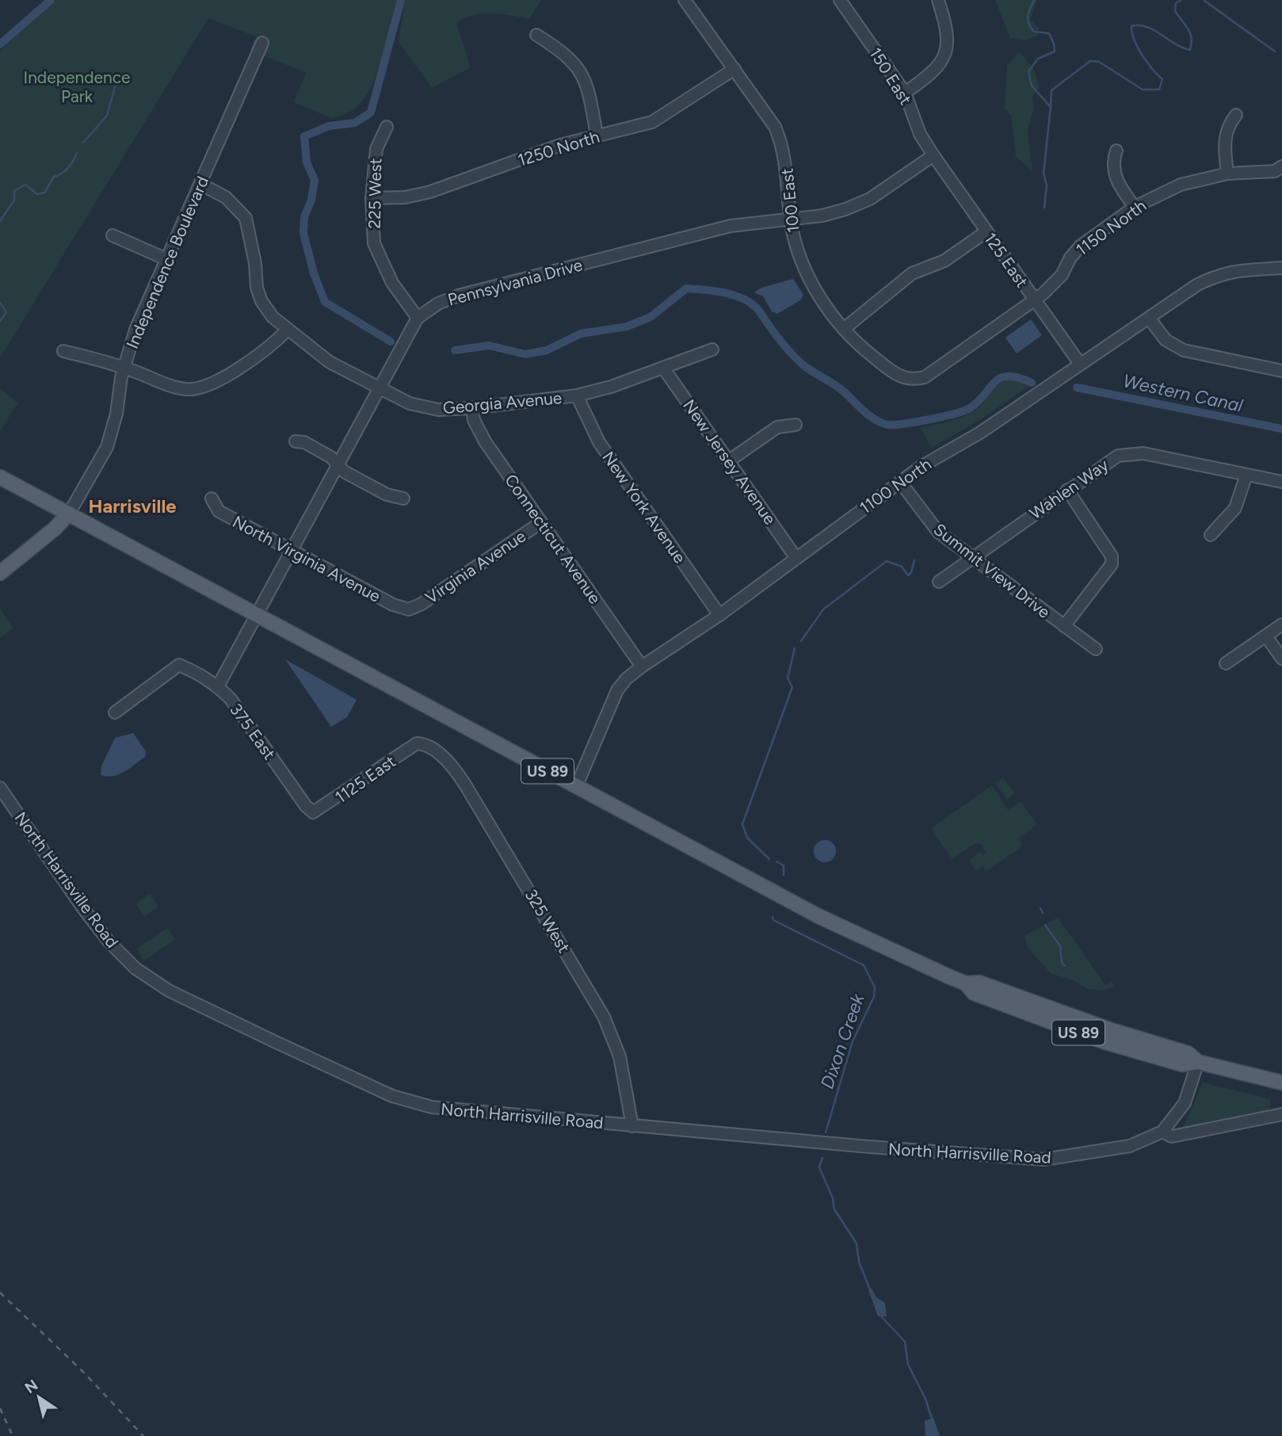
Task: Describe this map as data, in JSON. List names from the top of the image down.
{
  "streets": {
    "main road": ["US 89"],
    "street": [
      "150 East",
      "1250 North",
      "225 West",
      "100 East",
      "1150 North",
      "125 East",
      "Independence Boulevard",
      "Pennsylvania Drive",
      "Georgia Avenue",
      "New Jersey Avenue",
      "1100 North",
      "Wahlen Way",
      "New York Avenue",
      "Connecticut Avenue",
      "North Virginia Avenue",
      "Virginia Avenue",
      "Summit View Drive",
      "375 East",
      "1125 East",
      "North Harrisville Road",
      "325 West"
    ]
  },
  "crossings": [
    ["150 East", "125 East"],
    ["150 East", "Pennsylvania Drive"],
    ["1250 North", "225 West"],
    ["1250 North", "100 East"],
    ["225 West", "Pennsylvania Drive"],
    ["100 East", "1150 North"],
    ["100 East", "Pennsylvania Drive"],
    ["1150 North", "125 East"],
    ["125 East", "Pennsylvania Drive"],
    ["125 East", "1100 North"],
    ["Independence Boulevard", "Georgia Avenue"],
    ["Independence Boulevard", "US 89"],
    ["Pennsylvania Drive", "Georgia Avenue"],
    ["Pennsylvania Drive", "North Virginia Avenue"],
    ["Pennsylvania Drive", "375 East"],
    ["Pennsylvania Drive", "US 89"],
    ["Georgia Avenue", "New Jersey Avenue"],
    ["Georgia Avenue", "New York Avenue"],
    ["Georgia Avenue", "Connecticut Avenue"],
    ["New Jersey Avenue", "1100 North"],
    ["1100 North", "New York Avenue"],
    ["1100 North", "Connecticut Avenue"],
    ["1100 North", "Summit View Drive"],
    ["1100 North", "US 89"],
    ["Wahlen Way", "Summit View Drive"],
    ["Connecticut Avenue", "Virginia Avenue"],
    ["North Virginia Avenue", "Virginia Avenue"],
    ["375 East", "1125 East"],
    ["US 89", "North Harrisville Road"],
    ["1125 East", "325 West"],
    ["North Harrisville Road", "325 West"]
  ],
  "districts": ["Harrisville"],
  "water": ["Western Canal", "Dixon Creek"],
  "parks": ["Independence Park"],
  "north": "top left"
}
